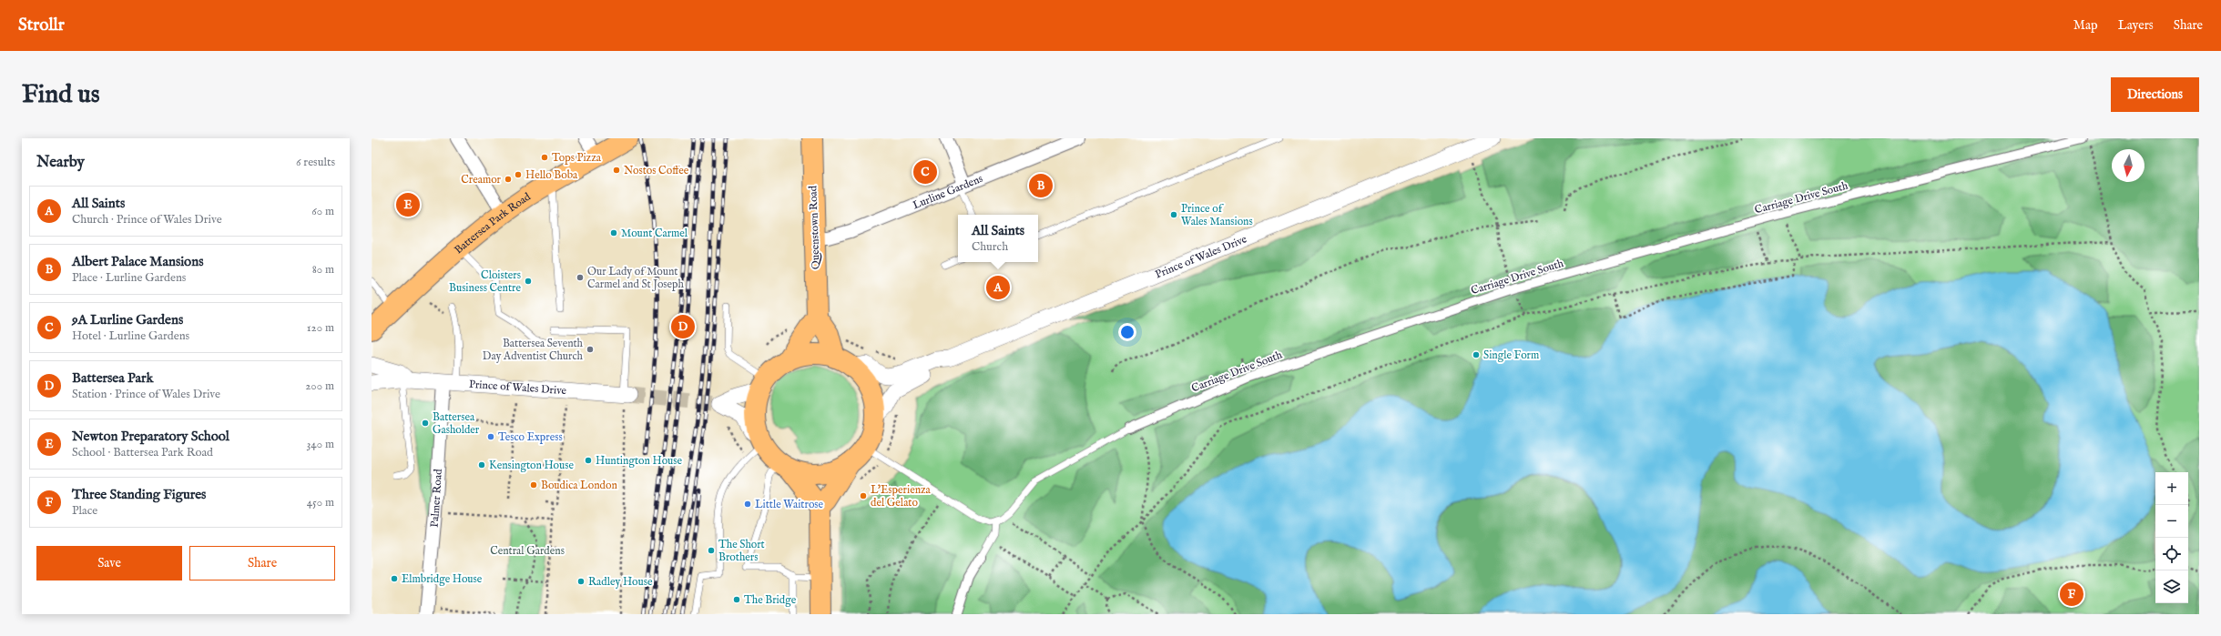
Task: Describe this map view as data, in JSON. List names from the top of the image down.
{
  "streets": {
    "main road": ["Battersea Park Road", "Queenstown Road"],
    "street": [
      "Lurline Gardens",
      "Carriage Drive South",
      "Prince of Wales Drive",
      "Palmer Road"
    ]
  },
  "crossings": [
    ["Lurline Gardens", "Queenstown Road"],
    ["Prince of Wales Drive", "Palmer Road"]
  ],
  "parks": ["Central Gardens"],
  "places": [
    "Tops Pizza",
    "Nostos Coffee",
    "Hello Boba",
    "Creamor",
    "Prince of Wales Mansions",
    "Mount Carmel",
    "Our Lady of Mount Carmel and St Joseph",
    "Cloisters Business Centre",
    "Battersea Seventh Day Adventist Church",
    "Single Form",
    "Battersea Gasholder",
    "Tesco Express",
    "Huntington House",
    "Kensington House",
    "Boudica London",
    "L'Esperienza del Gelato",
    "Little Waitrose",
    "The Short Brothers",
    "Elmbridge House",
    "Radley House",
    "The Bridge"
  ],
  "north": "bottom",
  "page": {
    "header": "Strollr",
    "nav": ["Map", "Layers", "Share"],
    "buttons": [
      "Directions",
      ["Save", "Share"]
    ],
    "title": "Find us",
    "heading": ["Nearby", "6 results"],
    "pins": [
      "C",
      "B",
      "E",
      "A",
      "D",
      "F"
    ],
    "list": [
      {
        "mark": "A",
        "name": "All Saints",
        "note": "Church · Prince of Wales Drive",
        "value": "60 m"
      },
      {
        "mark": "B",
        "name": "Albert Palace Mansions",
        "note": "Place · Lurline Gardens",
        "value": "80 m"
      },
      {
        "mark": "C",
        "name": "9A Lurline Gardens",
        "note": "Hotel · Lurline Gardens",
        "value": "120 m"
      },
      {
        "mark": "D",
        "name": "Battersea Park",
        "note": "Station · Prince of Wales Drive",
        "value": "200 m"
      },
      {
        "mark": "E",
        "name": "Newton Preparatory School",
        "note": "School · Battersea Park Road",
        "value": "340 m"
      },
      {
        "mark": "F",
        "name": "Three Standing Figures",
        "note": "Place",
        "value": "450 m"
      }
    ],
    "popup": ["All Saints", "Church"],
    "map_buttons": ["+", "−"]
  }
}
